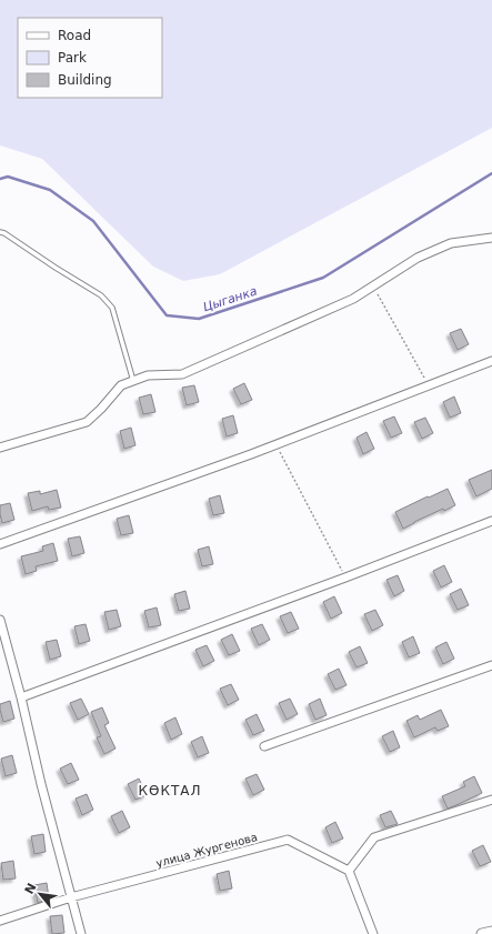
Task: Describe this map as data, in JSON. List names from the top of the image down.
{
  "streets": {
    "street": ["улица Жургенова"]
  },
  "districts": ["КӨКТАЛ"],
  "water": ["Цыганка"],
  "legend": ["Road", "Park", "Building"],
  "north": "top left"
}
